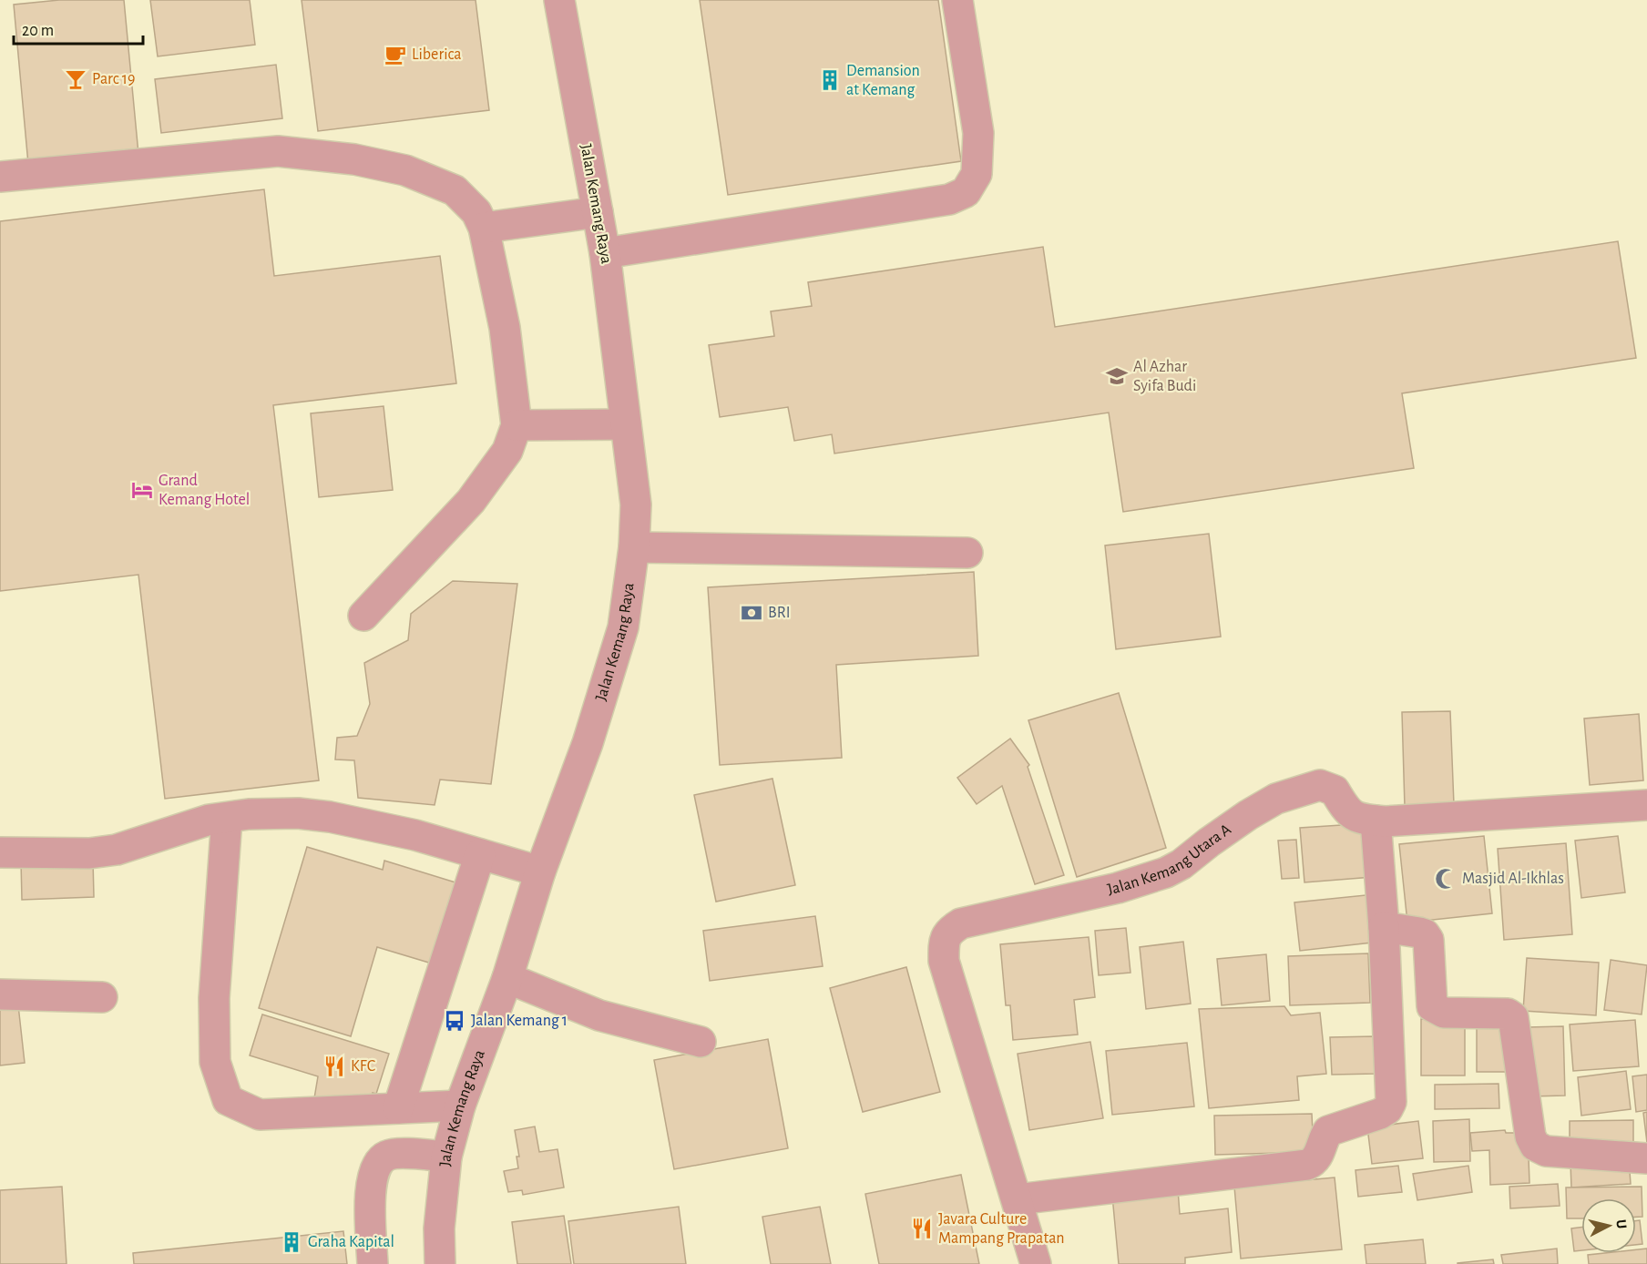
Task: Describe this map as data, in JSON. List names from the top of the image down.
{
  "streets": {
    "street": ["Jalan Kemang Raya", "Jalan Kemang Utara A"]
  },
  "places": {
    "cafe": ["Liberica"],
    "bar": ["Parc 19"],
    "building": ["Demansion at Kemang", "Graha Kapital"],
    "school or university": ["Al Azhar Syifa Budi"],
    "hotel": ["Grand Kemang Hotel"],
    "bank": ["BRI"],
    "mosque": ["Masjid Al-Ikhlas"],
    "bus stop": ["Jalan Kemang 1"],
    "restaurant": ["KFC", "Javara Culture Mampang Prapatan"]
  },
  "scale_bar": "20 m",
  "north": "right"
}
